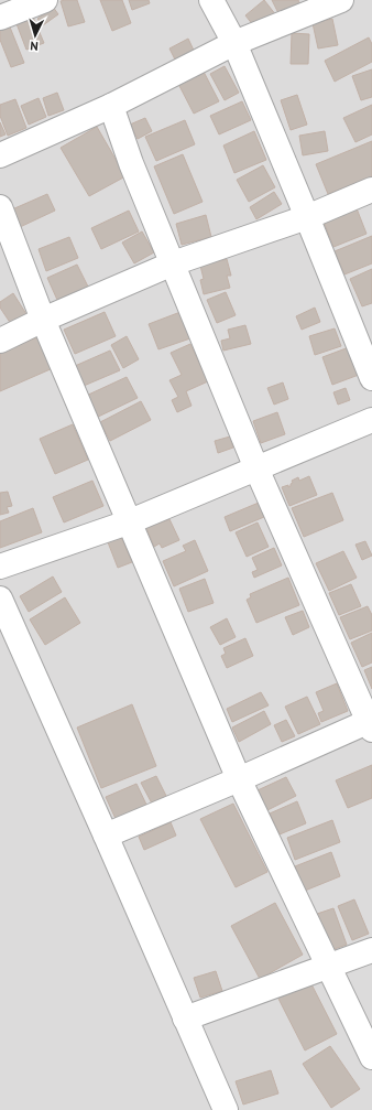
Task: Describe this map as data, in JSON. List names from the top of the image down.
{
  "north": "bottom"
}
